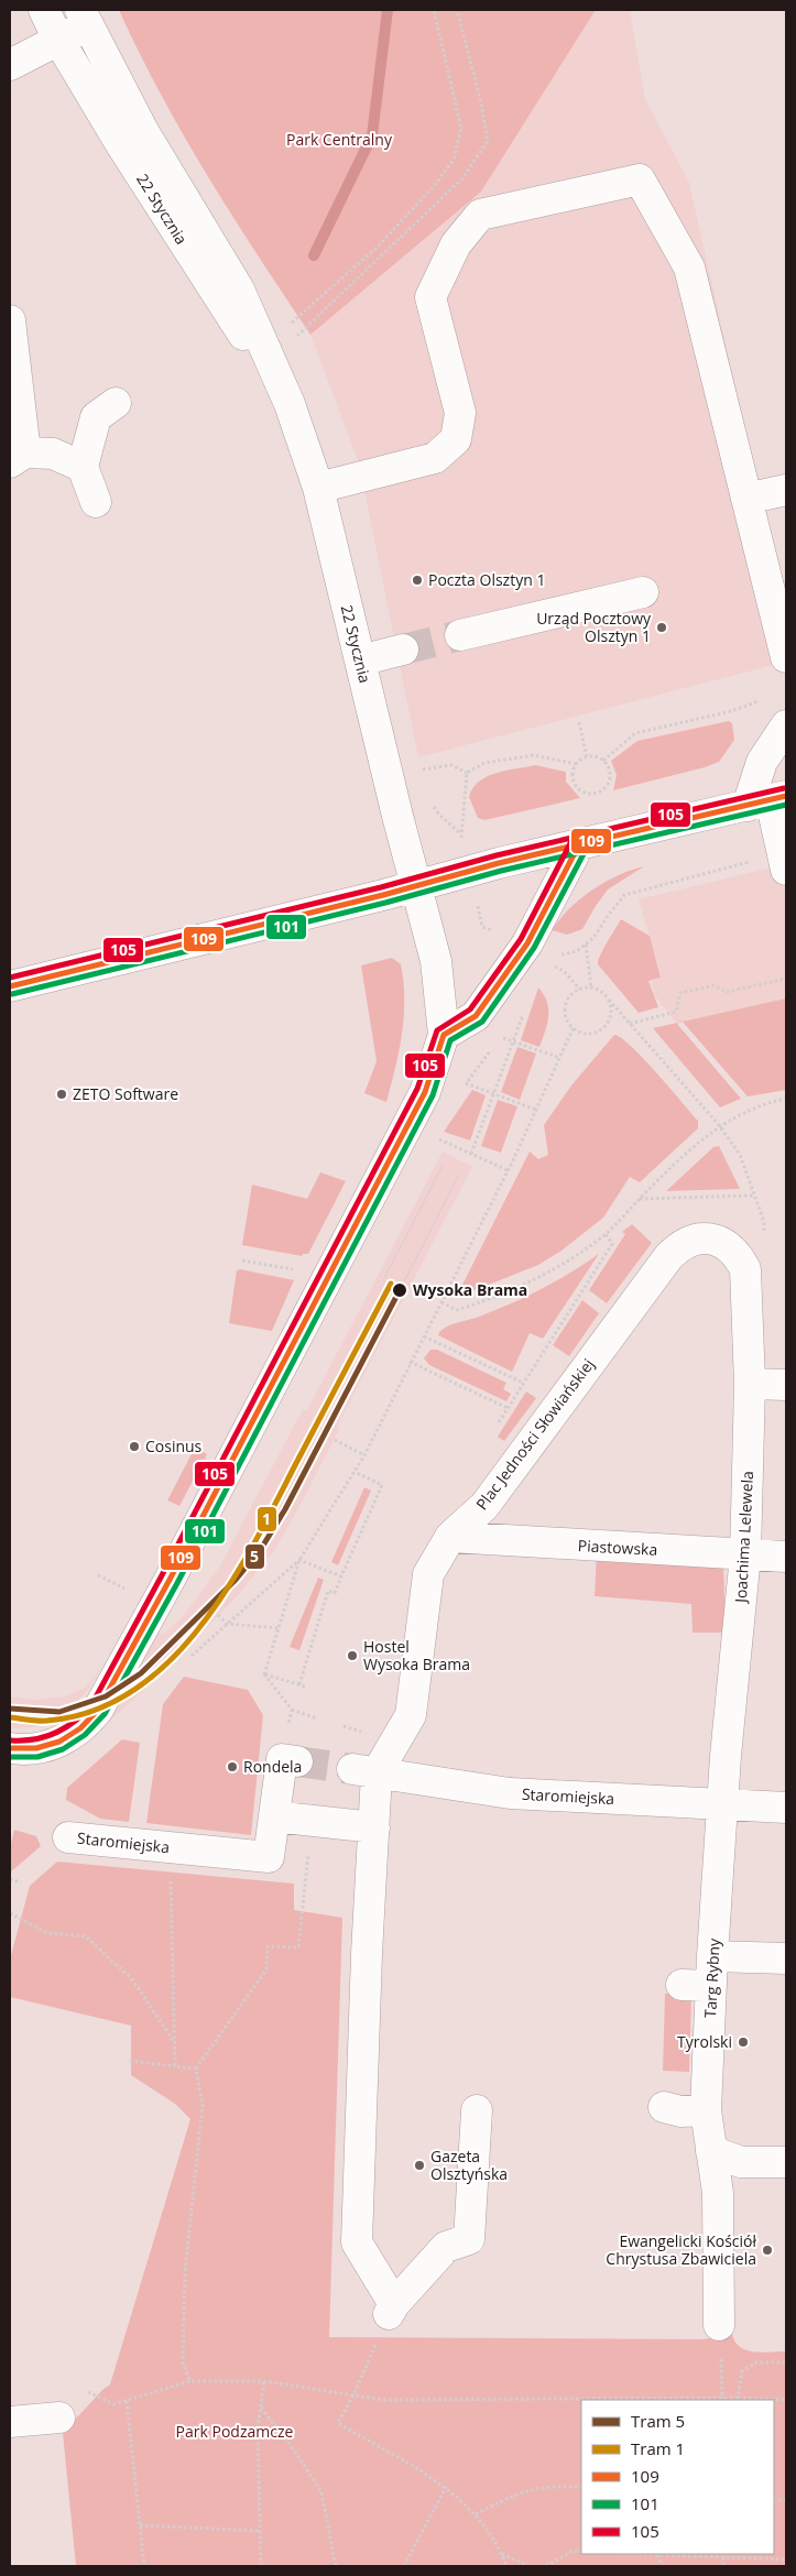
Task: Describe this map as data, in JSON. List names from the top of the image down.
{
  "streets": {
    "street": [
      "22 Stycznia",
      "Plac Jedności Słowiańskiej",
      "Joachima Lelewela",
      "Piastowska",
      "Staromiejska",
      "Targ Rybny"
    ]
  },
  "crossings": [
    ["Plac Jedności Słowiańskiej", "Joachima Lelewela"],
    ["Plac Jedności Słowiańskiej", "Piastowska"],
    ["Plac Jedności Słowiańskiej", "Staromiejska"],
    ["Joachima Lelewela", "Piastowska"],
    ["Joachima Lelewela", "Staromiejska"],
    ["Joachima Lelewela", "Targ Rybny"],
    ["Staromiejska", "Targ Rybny"]
  ],
  "parks": ["Park Centralny", "Park Podzamcze"],
  "places": [
    "Poczta Olsztyn 1",
    "Urząd Pocztowy Olsztyn 1",
    "ZETO Software",
    "Wysoka Brama",
    "Cosinus",
    "Hostel Wysoka Brama",
    "Rondela",
    "Tyrolski",
    "Gazeta Olsztyńska",
    "Ewangelicki Kościół Chrystusa Zbawiciela"
  ],
  "lines": [
    "transit line 105",
    "transit line 109",
    "transit line 101",
    "tram line 1",
    "tram line 5"
  ],
  "legend": [
    "Tram 5",
    "Tram 1",
    "109",
    "101",
    "105"
  ]
}
